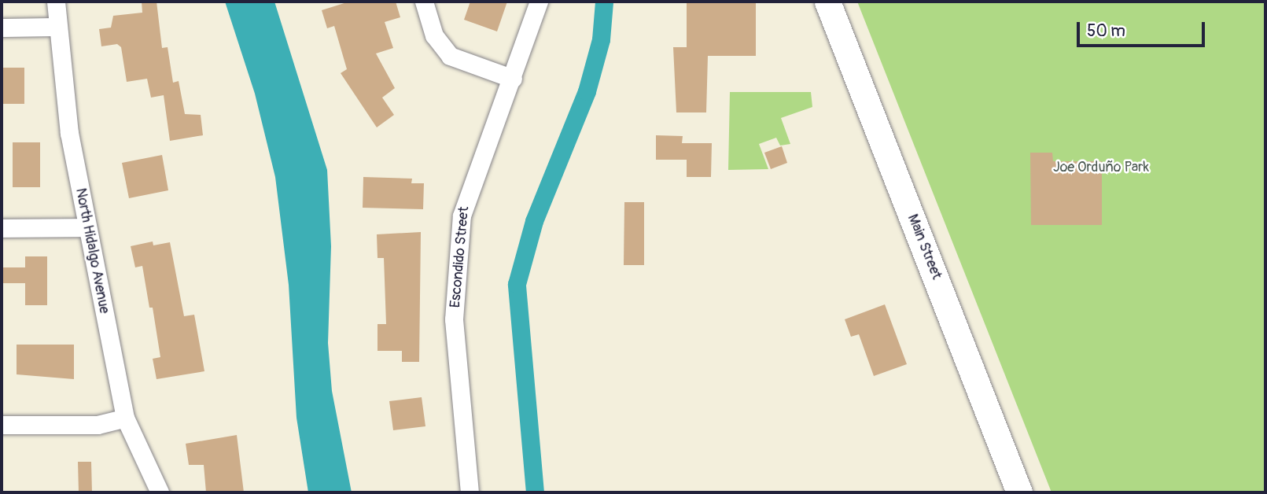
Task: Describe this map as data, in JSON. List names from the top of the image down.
{
  "streets": {
    "highway": ["Main Street"],
    "street": ["North Hidalgo Avenue", "Escondido Street"]
  },
  "parks": ["Joe Orduño Park"],
  "scale_bar": "50 m"
}
